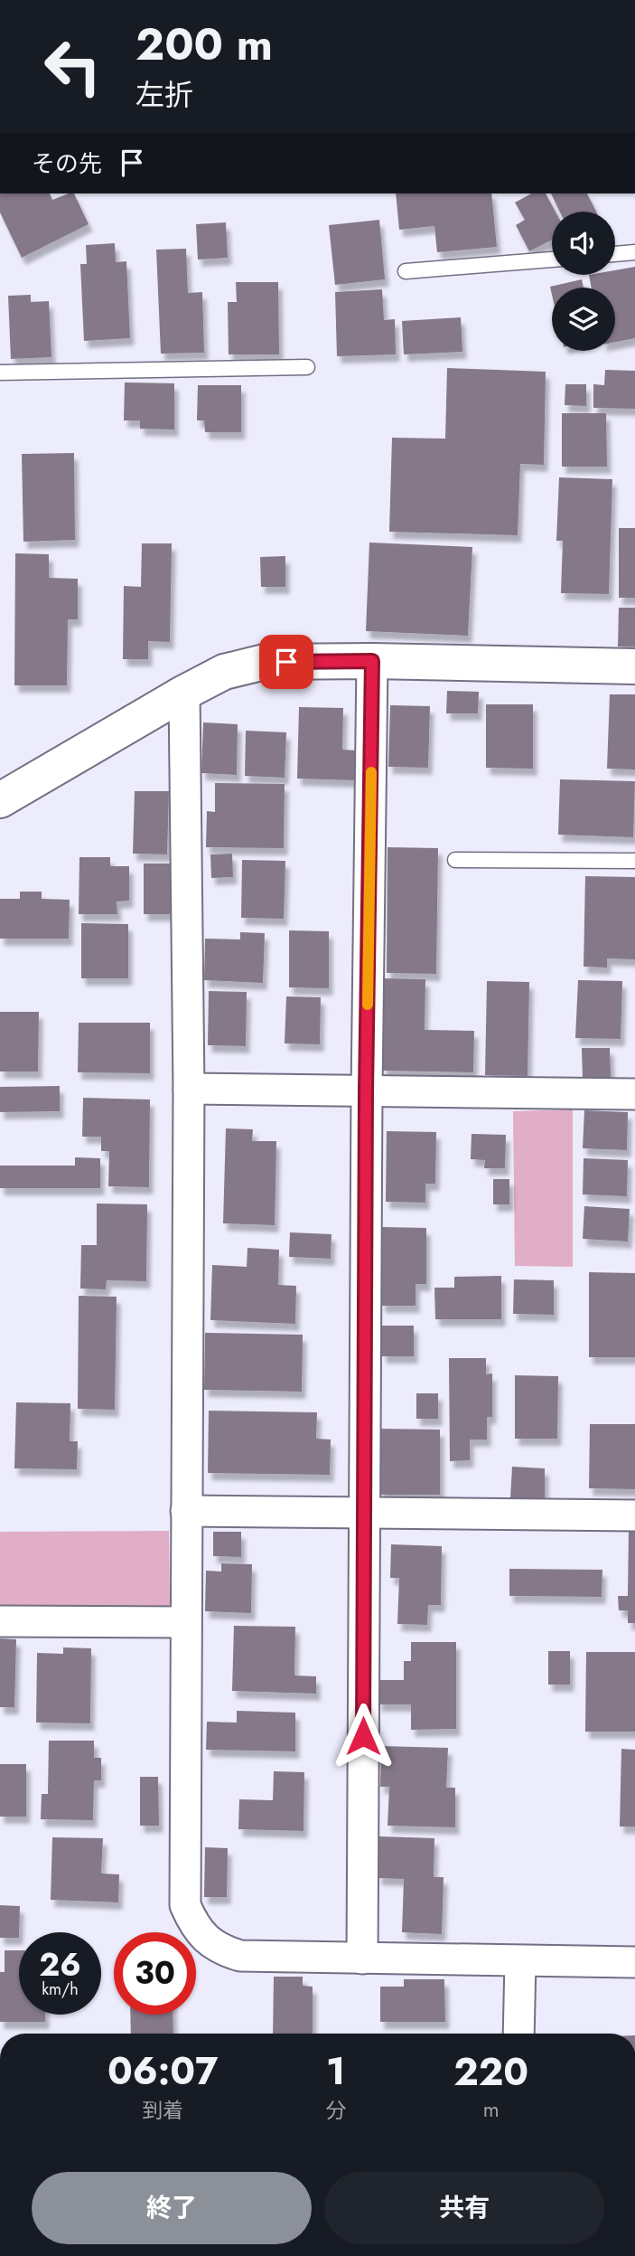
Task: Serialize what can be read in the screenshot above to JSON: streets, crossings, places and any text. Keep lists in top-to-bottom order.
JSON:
{
  "page": {
    "turn": ["200 m", "左折"],
    "then": "その先",
    "speed": "26 km/h",
    "limit": "30",
    "eta": [
      "06:07",
      "到着",
      "1",
      "分",
      "220",
      "m"
    ],
    "buttons": ["終了", "共有"]
  }
}
